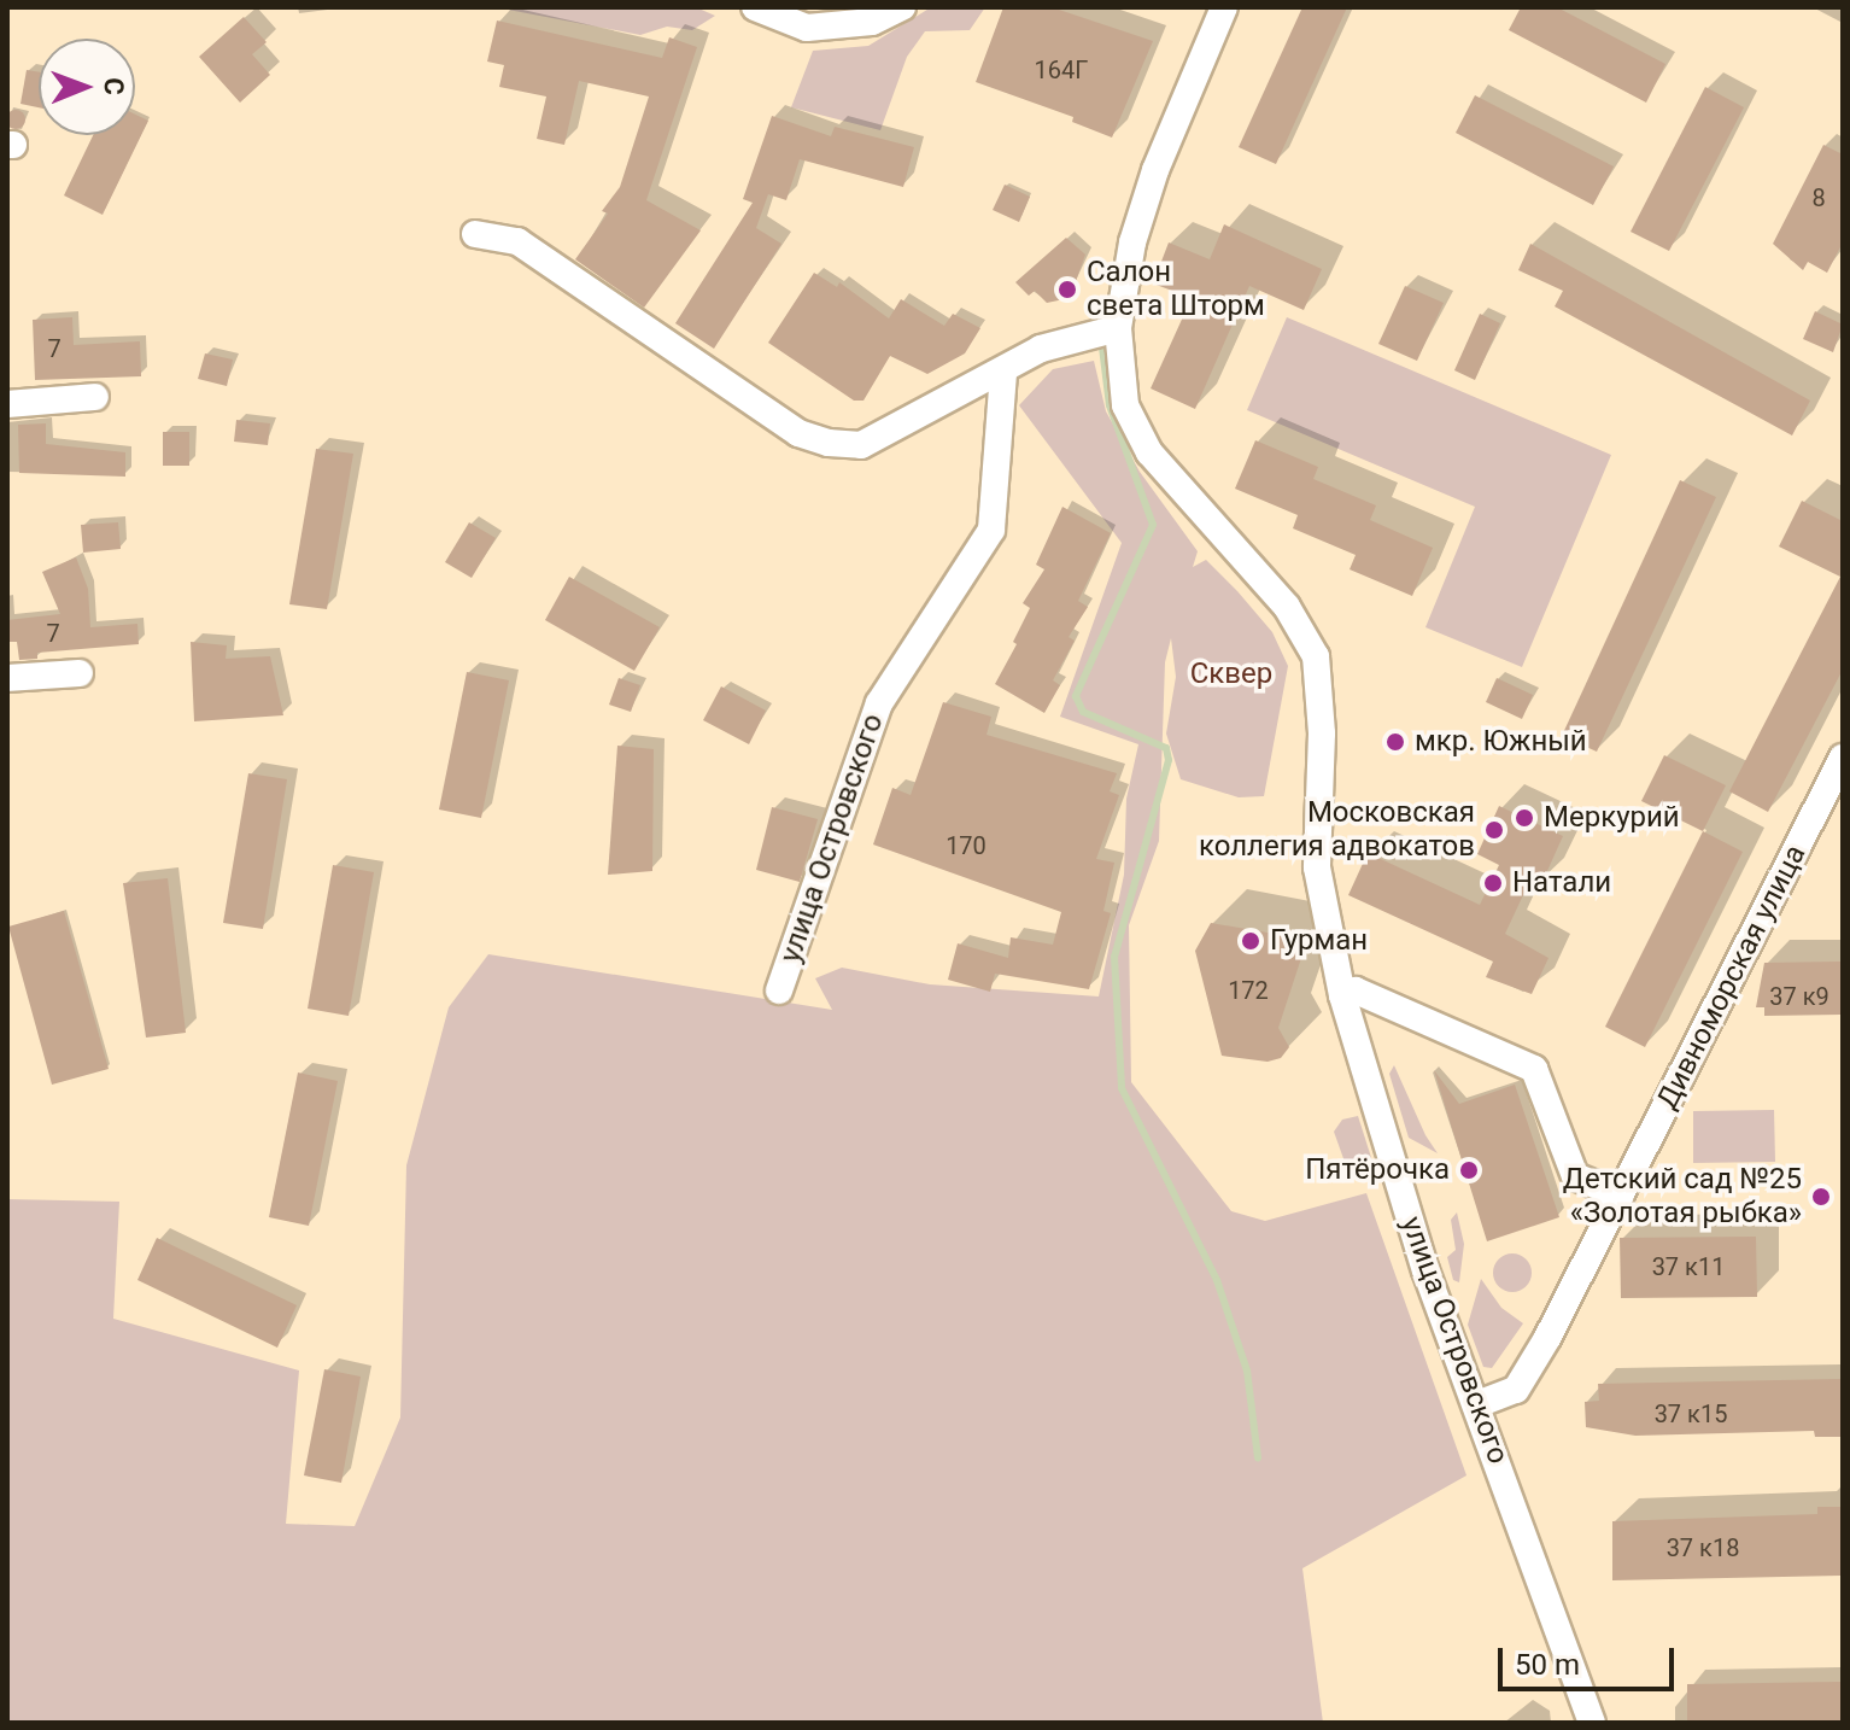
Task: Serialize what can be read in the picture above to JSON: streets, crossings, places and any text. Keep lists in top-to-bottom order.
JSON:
{
  "streets": {
    "street": ["улица Островского", "Дивноморская улица"]
  },
  "crossings": [
    ["улица Островского", "Дивноморская улица"]
  ],
  "parks": ["Сквер"],
  "places": [
    "Салон света Шторм",
    "мкр. Южный",
    "Меркурий",
    "Московская коллегия адвокатов",
    "Натали",
    "Гурман",
    "Пятёрочка",
    "Детский сад №25 «Золотая рыбка»"
  ],
  "house_numbers": [
    "164Г",
    "8",
    "7",
    "7",
    "170",
    "172",
    "37 к9",
    "37 к11",
    "37 к15",
    "37 к18"
  ],
  "scale_bar": "50 m",
  "north": "right"
}
